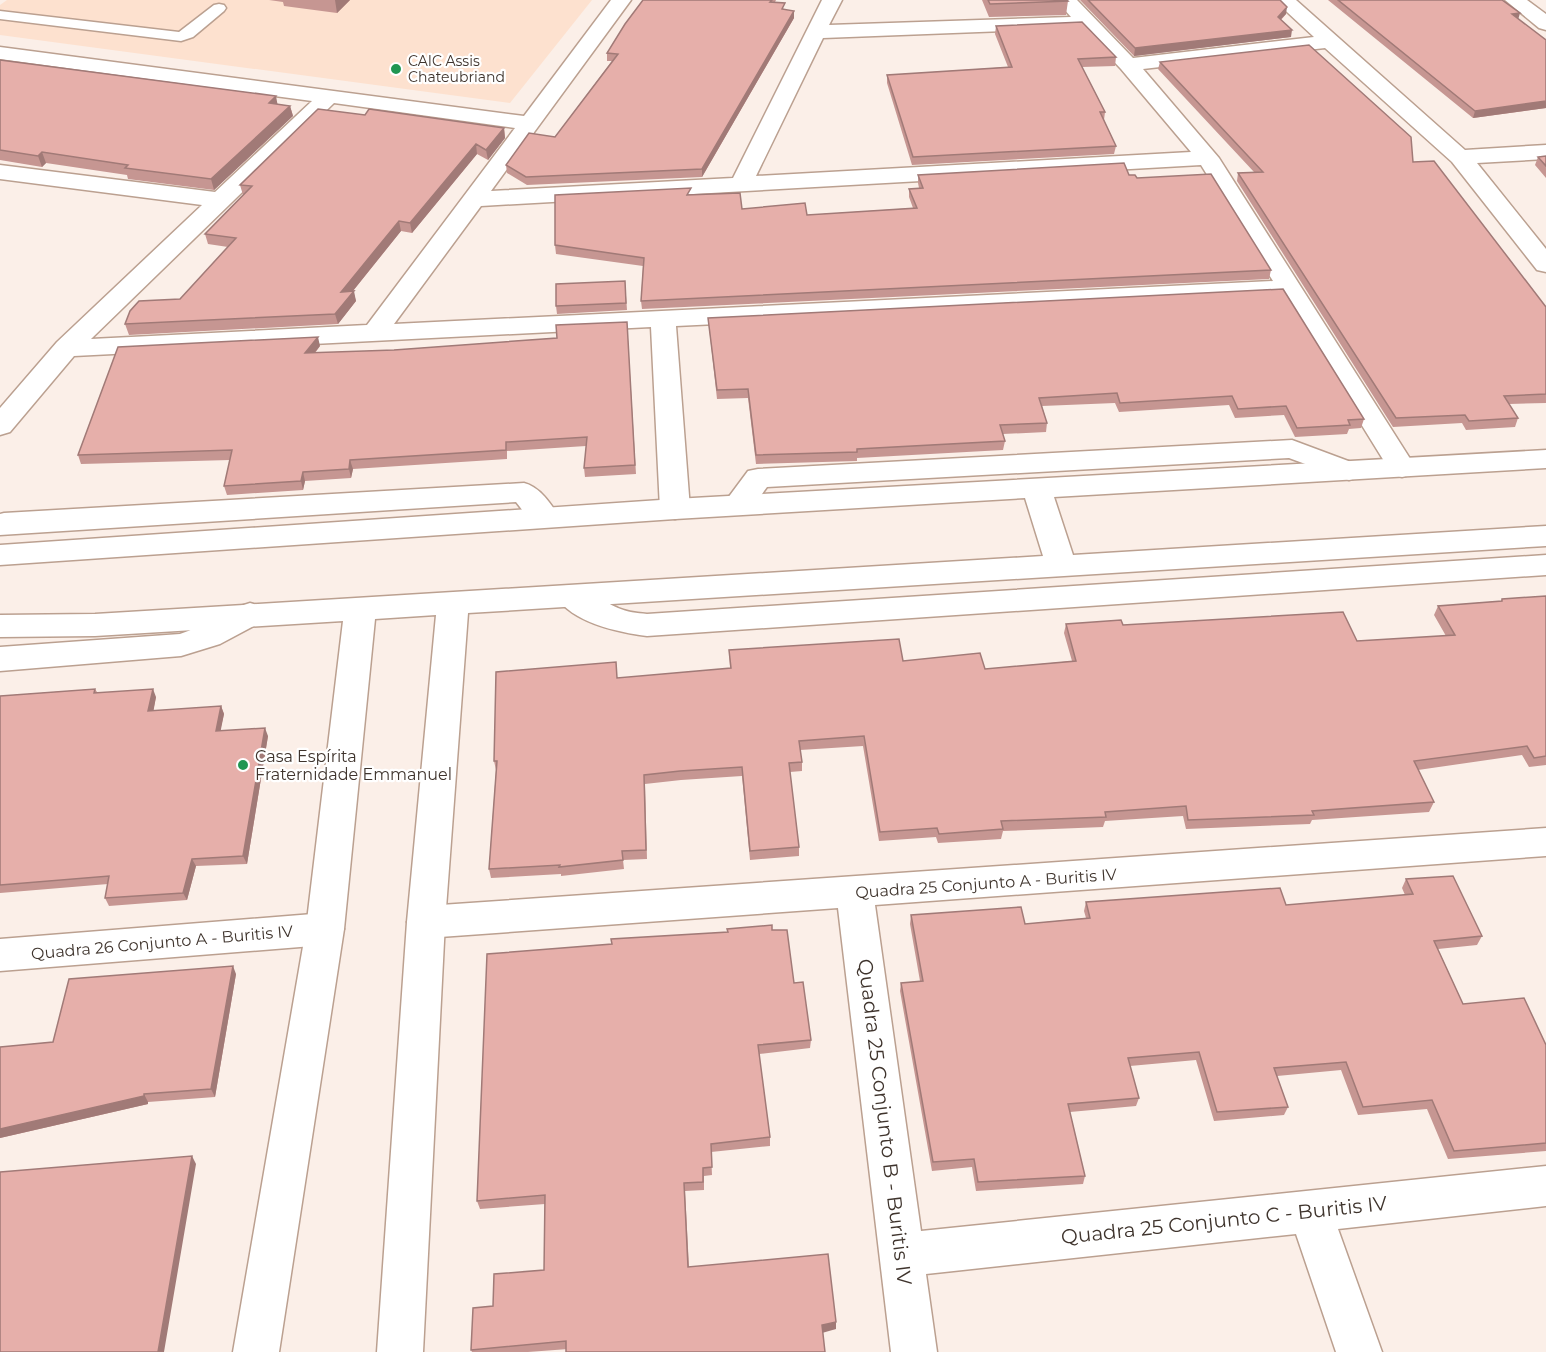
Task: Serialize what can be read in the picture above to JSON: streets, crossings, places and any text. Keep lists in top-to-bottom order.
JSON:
{
  "streets": {
    "street": [
      "Quadra 25 Conjunto A - Buritis IV",
      "Quadra 26 Conjunto A - Buritis IV",
      "Quadra 25 Conjunto B - Buritis IV",
      "Quadra 25 Conjunto C - Buritis IV"
    ]
  },
  "crossings": [
    ["Quadra 25 Conjunto A - Buritis IV", "Quadra 25 Conjunto B - Buritis IV"],
    ["Quadra 25 Conjunto B - Buritis IV", "Quadra 25 Conjunto C - Buritis IV"]
  ],
  "places": ["CAIC Assis Chateubriand", "Casa Espírita Fraternidade Emmanuel"]
}
